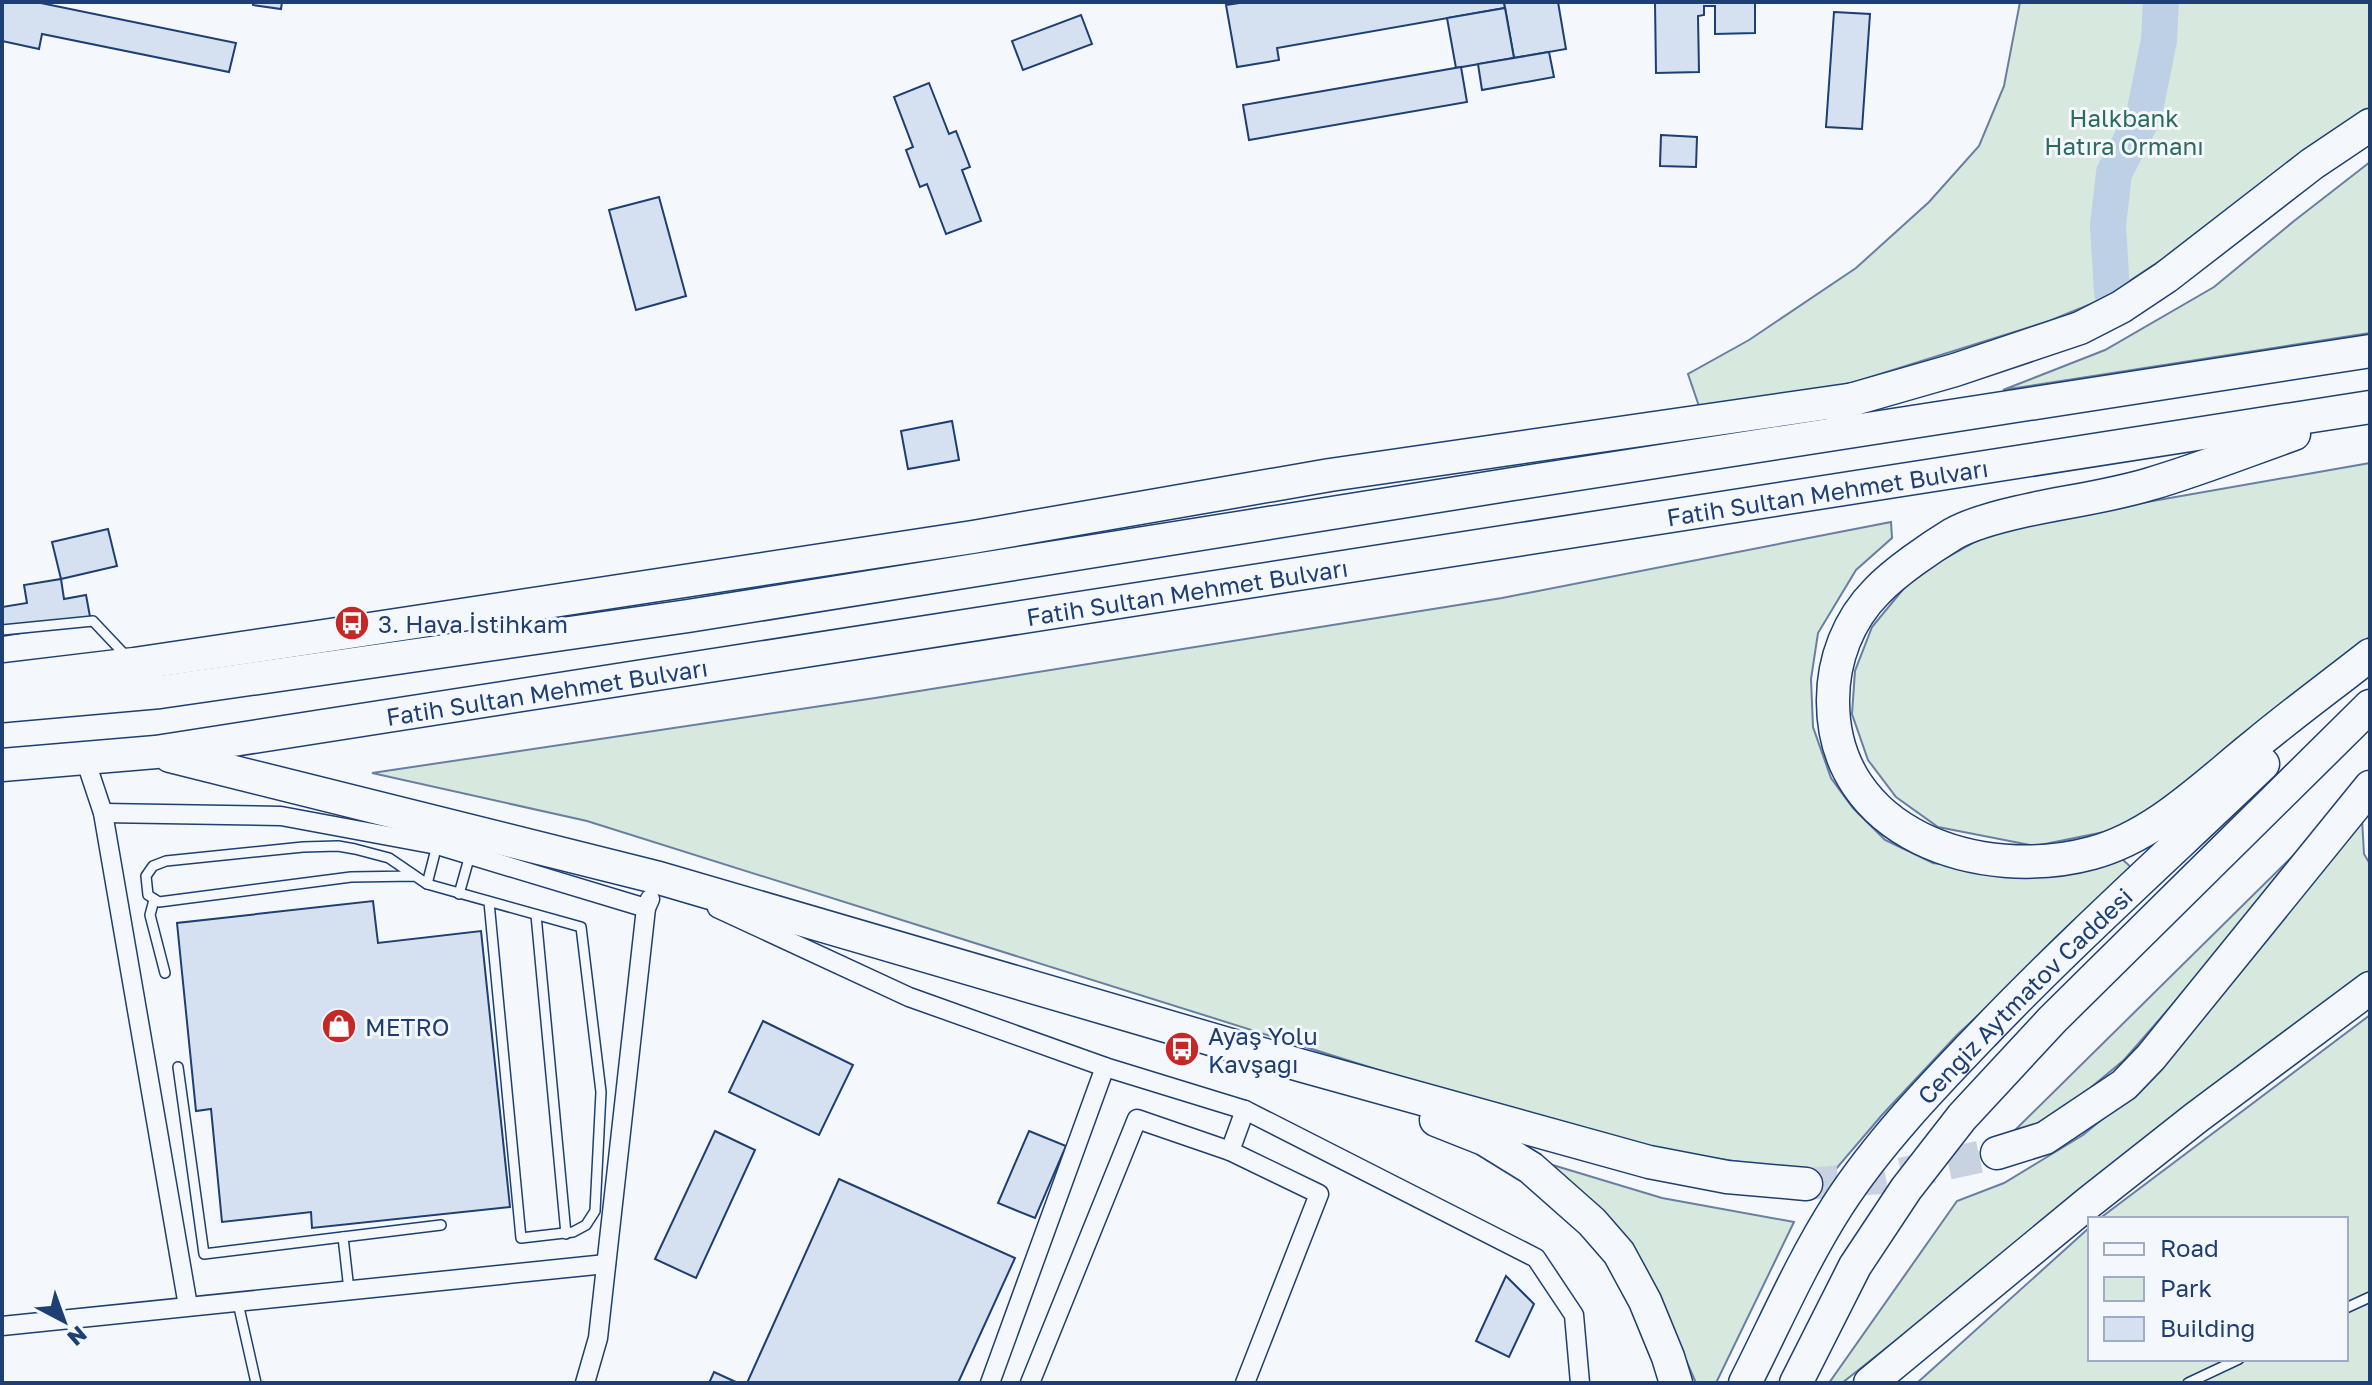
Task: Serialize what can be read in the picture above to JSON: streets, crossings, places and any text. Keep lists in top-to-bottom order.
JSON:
{
  "streets": {
    "highway": ["Fatih Sultan Mehmet Bulvarı", "Cengiz Aytmatov Caddesi"]
  },
  "parks": ["Halkbank Hatıra Ormanı"],
  "places": {
    "bus stop": ["3. Hava İstihkam", "Ayaş Yolu Kavşağı"],
    "shop": ["METRO"]
  },
  "legend": ["Road", "Park", "Building"],
  "north": "bottom right"
}
